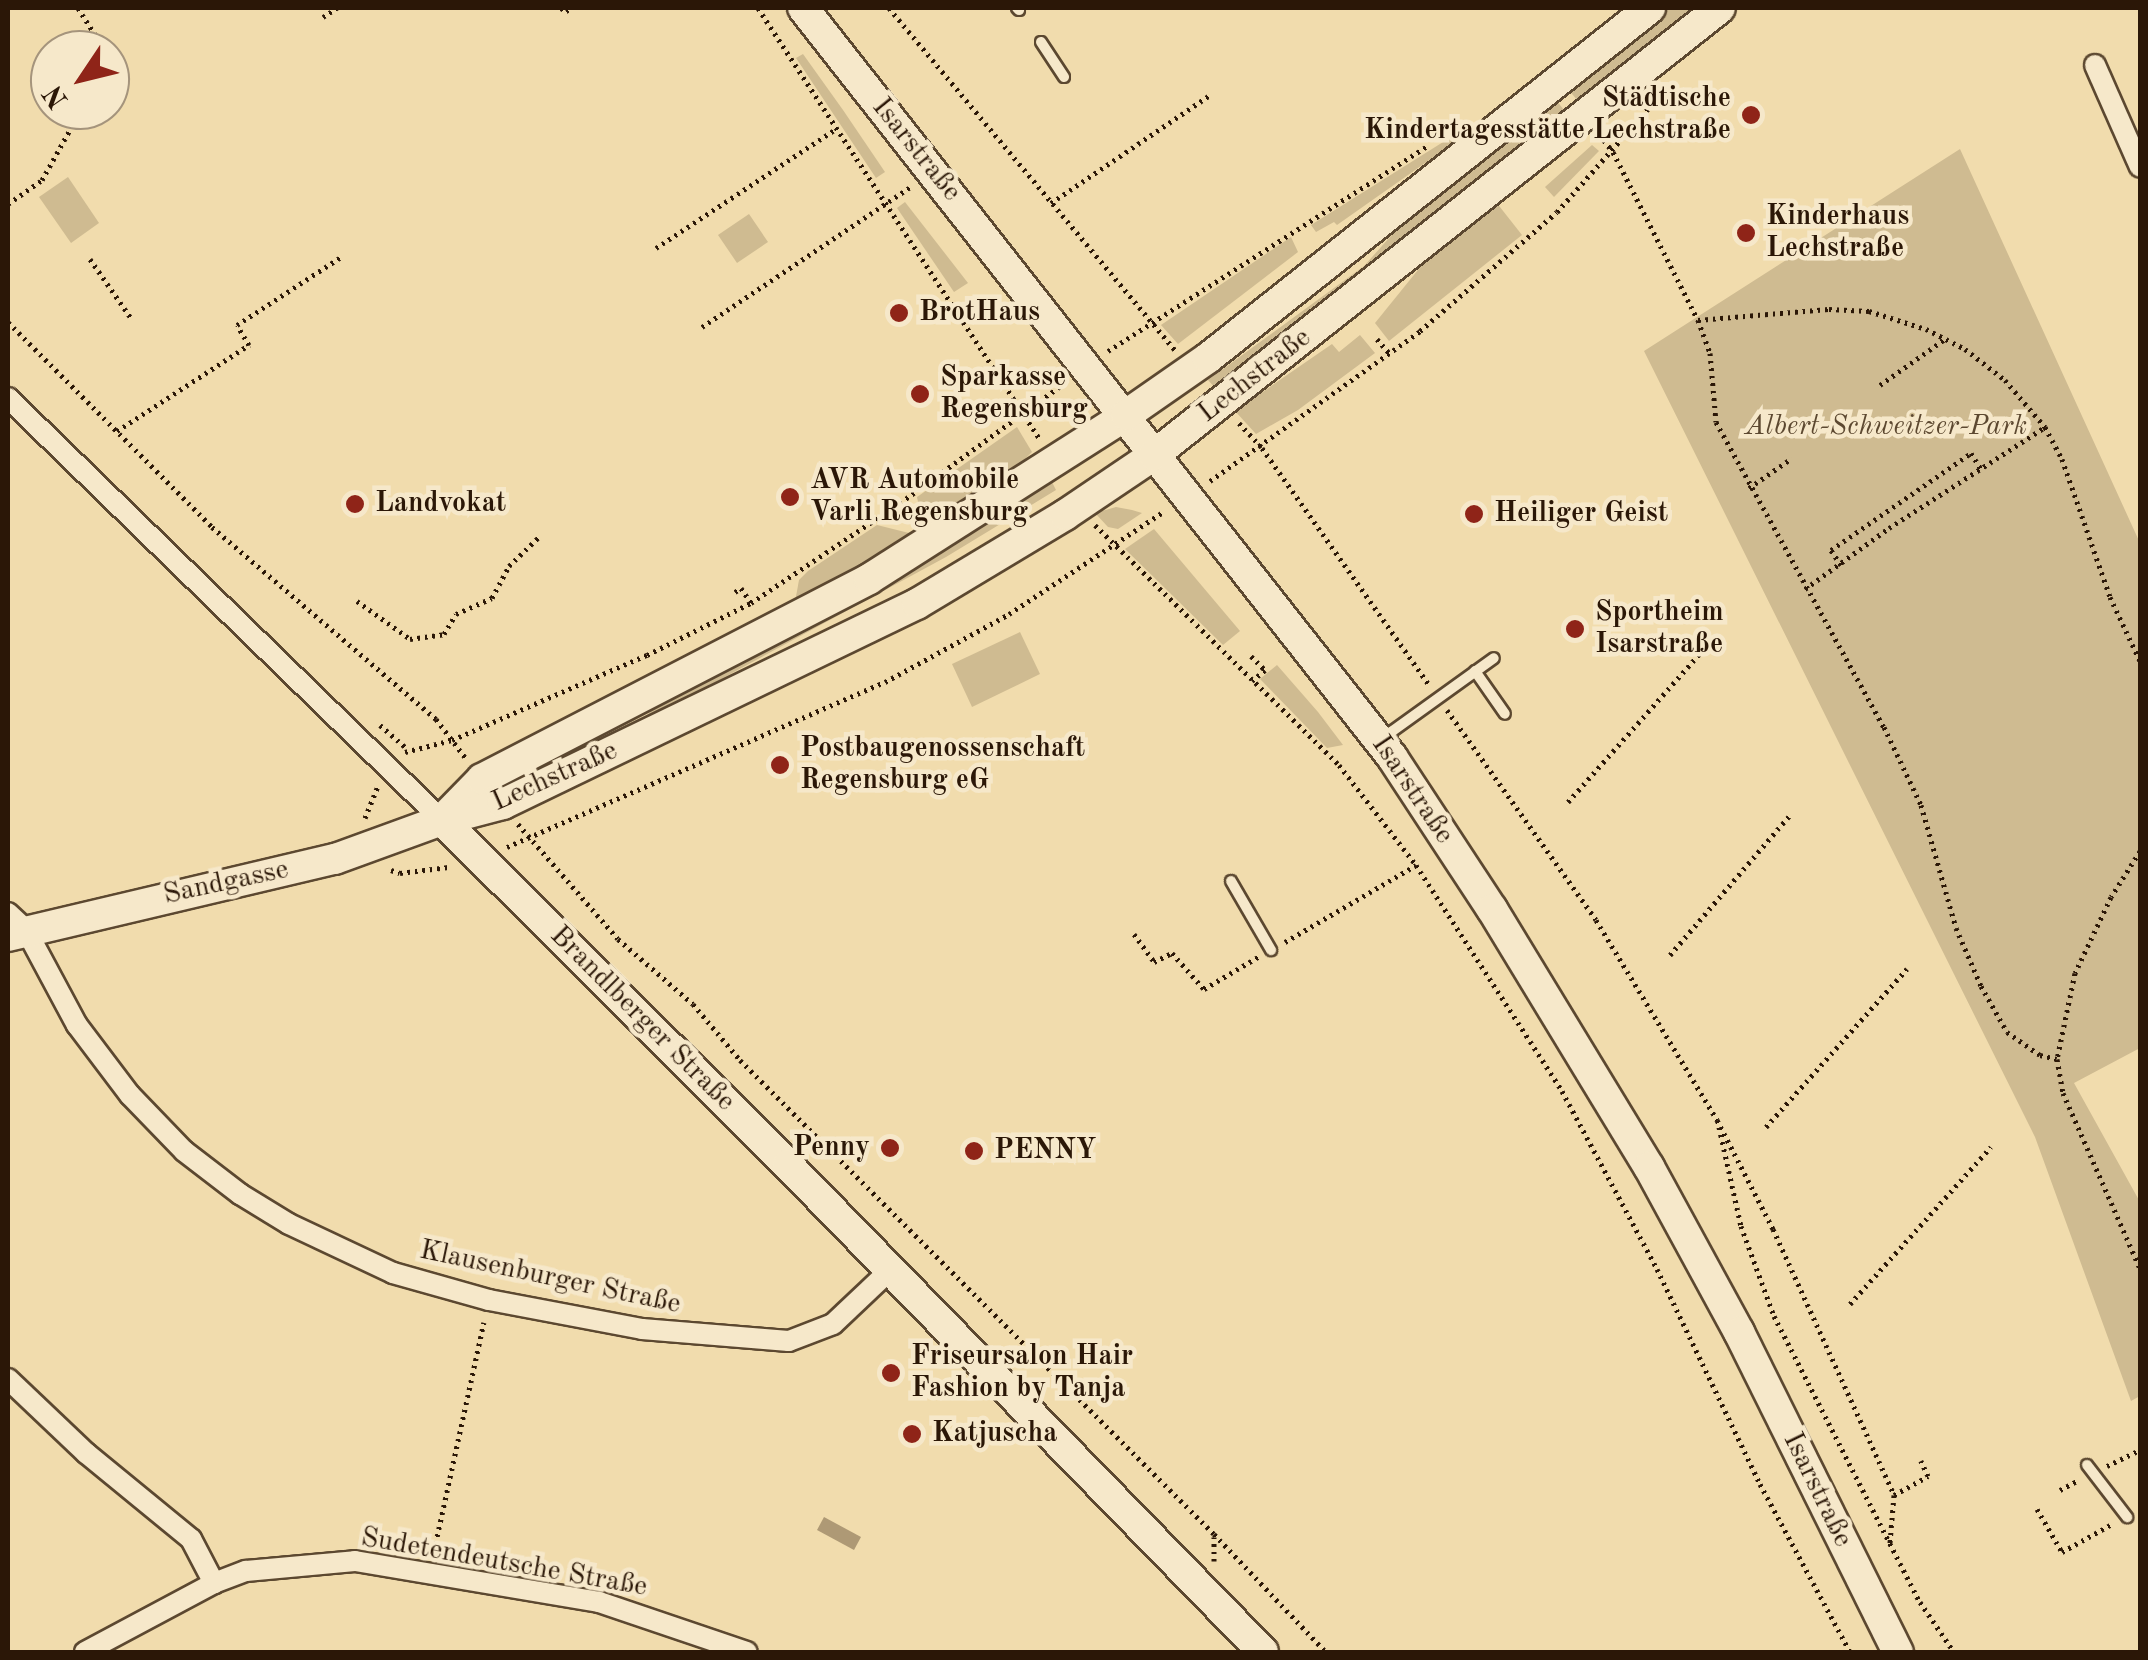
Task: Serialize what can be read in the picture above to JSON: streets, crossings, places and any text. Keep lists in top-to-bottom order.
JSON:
{
  "streets": {
    "street": [
      "Isarstraße",
      "Lechstraße",
      "Sandgasse",
      "Brandlberger Straße",
      "Klausenburger Straße",
      "Sudetendeutsche Straße"
    ]
  },
  "crossings": [
    ["Isarstraße", "Lechstraße"],
    ["Lechstraße", "Sandgasse"],
    ["Lechstraße", "Brandlberger Straße"],
    ["Sandgasse", "Brandlberger Straße"],
    ["Sandgasse", "Klausenburger Straße"],
    ["Brandlberger Straße", "Klausenburger Straße"]
  ],
  "parks": ["Albert-Schweitzer-Park"],
  "places": [
    "Städtische Kindertagesstätte Lechstraße",
    "Kinderhaus Lechstraße",
    "BrotHaus",
    "Sparkasse Regensburg",
    "AVR Automobile Varli Regensburg",
    "Landvokat",
    "Heiliger Geist",
    "Sportheim Isarstraße",
    "Postbaugenossenschaft Regensburg eG",
    "Penny",
    "PENNY",
    "Friseursalon Hair Fashion by Tanja",
    "Katjuscha"
  ],
  "north": "bottom left"
}
